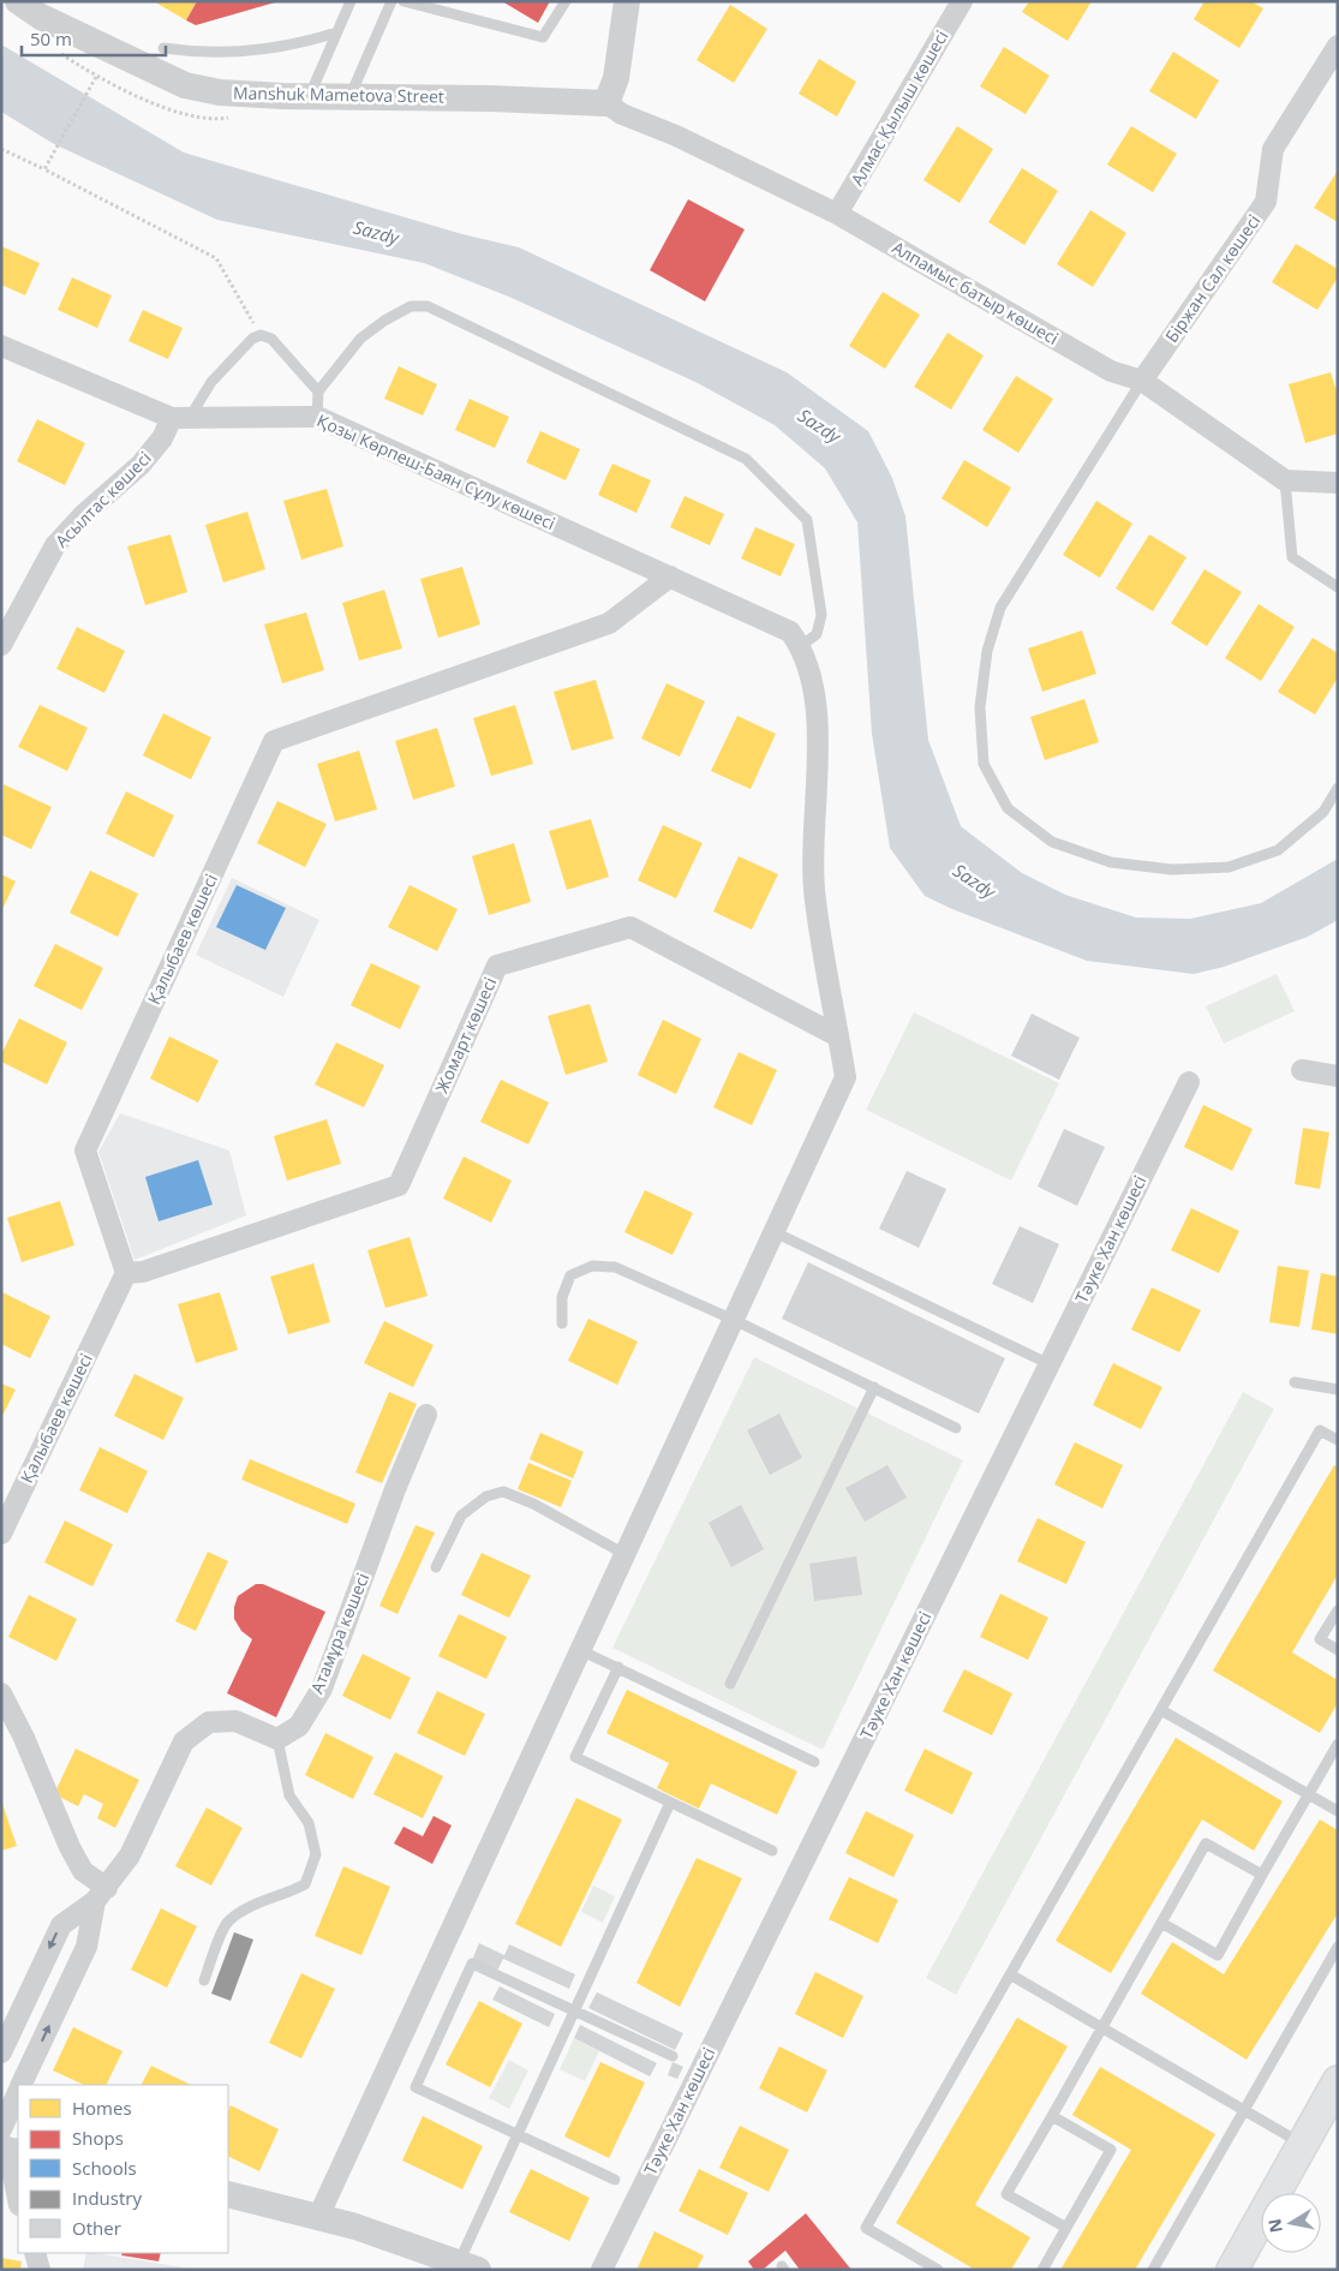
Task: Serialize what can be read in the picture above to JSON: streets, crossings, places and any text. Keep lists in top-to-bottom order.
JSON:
{
  "streets": {
    "street": [
      "Manshuk Mametova Street",
      "Алмас Қылыш көшесі",
      "Біржан Сал көшесі",
      "Алпамыс батыр көшесі",
      "Қозы Көрпеш-Баян Сұлу көшесі",
      "Асылтас көшесі",
      "Қалыбаев көшесі",
      "Жомарт көшесі",
      "Тәуке Хан көшесі",
      "Атамұра көшесі"
    ]
  },
  "crossings": [
    ["Manshuk Mametova Street", "Алпамыс батыр көшесі"],
    ["Алмас Қылыш көшесі", "Алпамыс батыр көшесі"],
    ["Біржан Сал көшесі", "Алпамыс батыр көшесі"],
    ["Қозы Көрпеш-Баян Сұлу көшесі", "Асылтас көшесі"],
    ["Қозы Көрпеш-Баян Сұлу көшесі", "Қалыбаев көшесі"],
    ["Қалыбаев көшесі", "Жомарт көшесі"]
  ],
  "water": ["Sazdy"],
  "legend": [
    "Homes",
    "Shops",
    "Schools",
    "Industry",
    "Other"
  ],
  "scale_bar": "50 m",
  "north": "left"
}
